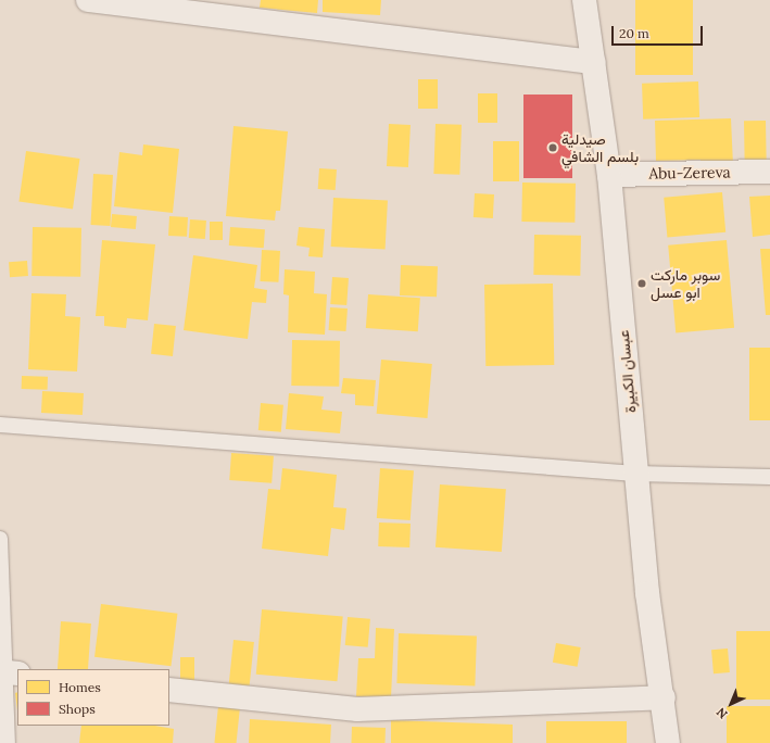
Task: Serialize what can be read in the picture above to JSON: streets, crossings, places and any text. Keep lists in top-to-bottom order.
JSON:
{
  "streets": {
    "street": ["Abu-Zereva", "عبسان الكبيرة"]
  },
  "crossings": [
    ["Abu-Zereva", "عبسان الكبيرة"]
  ],
  "places": ["صيدلية بلسم الشافي", "سوبر ماركت ابو عسل"],
  "legend": ["Homes", "Shops"],
  "scale_bar": "20 m",
  "north": "bottom left"
}
